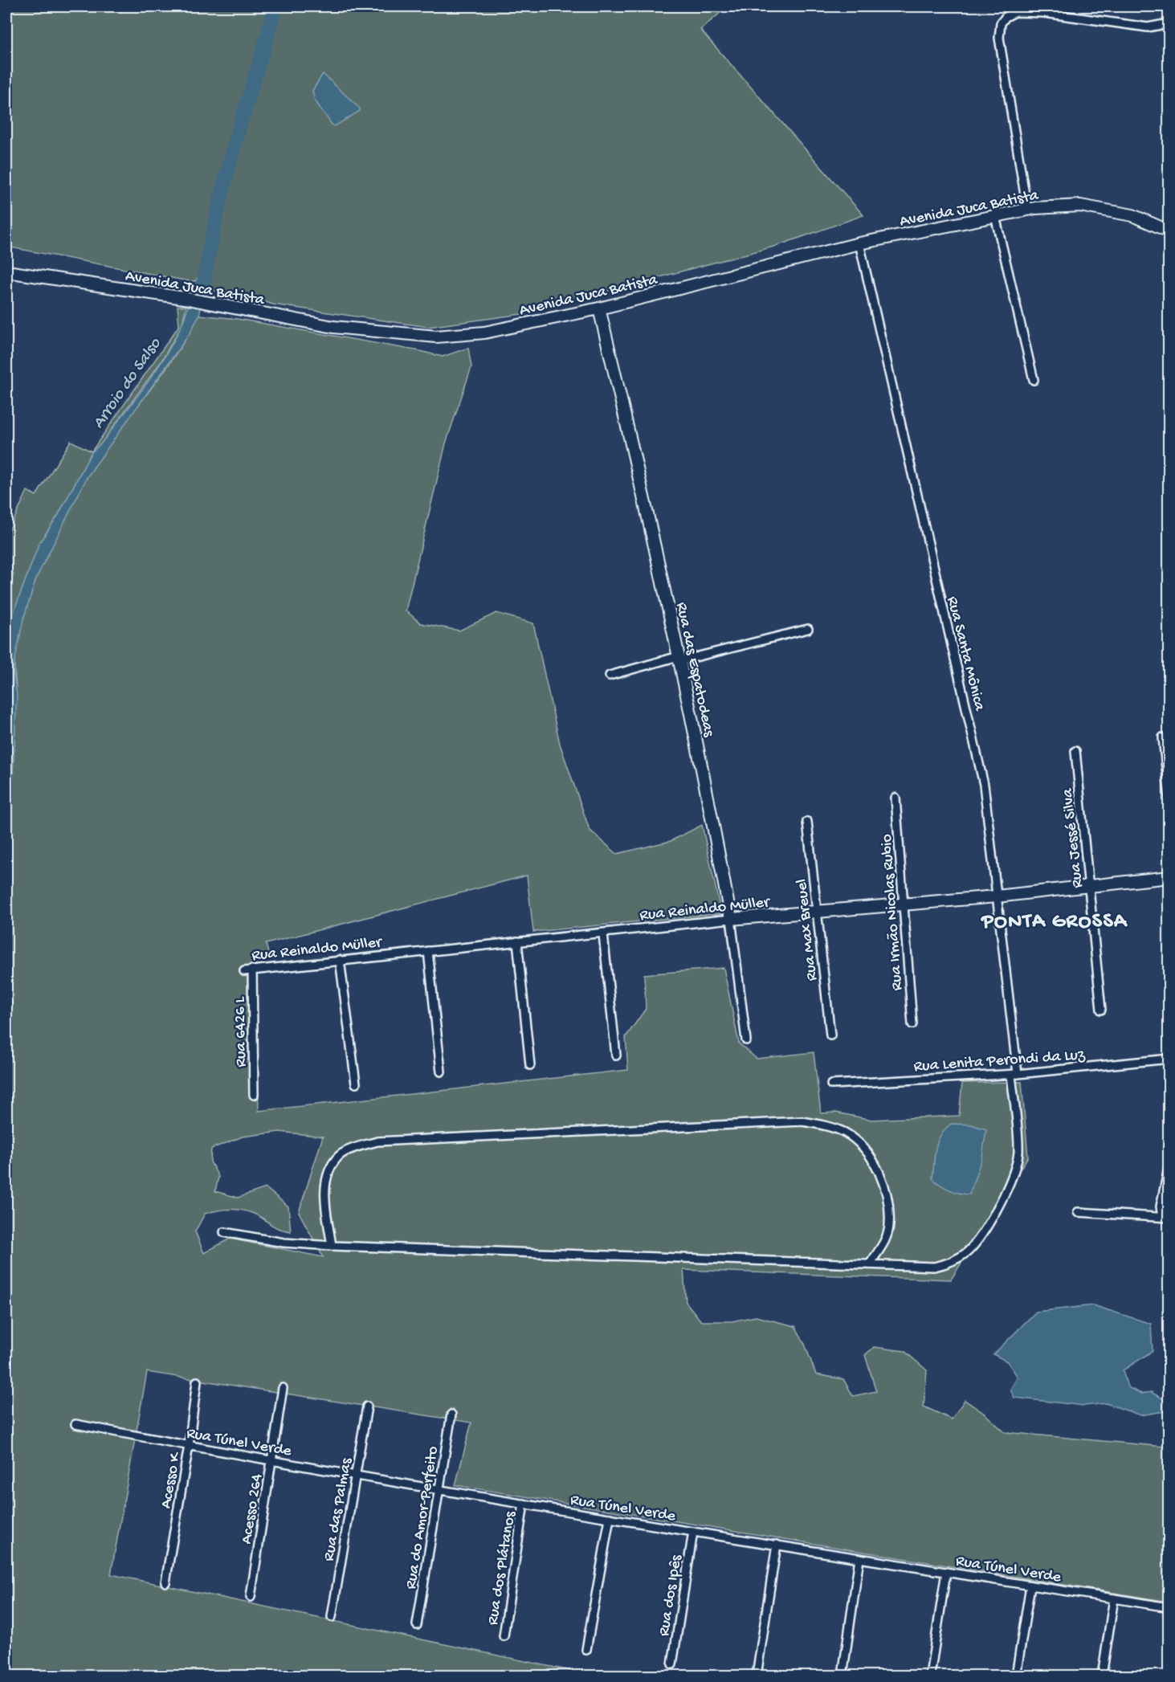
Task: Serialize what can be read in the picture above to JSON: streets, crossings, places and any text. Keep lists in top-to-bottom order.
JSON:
{
  "streets": {
    "main road": ["Avenida Juca Batista", "Rua das Espatodeas", "Rua Reinaldo Müller"],
    "street": [
      "Rua Santa Mônica",
      "Rua Jessé Silva",
      "Rua Irmão Nicolas Rubio",
      "Rua Max Breuel",
      "Rua 6426 L",
      "Rua Lenita Perondi da Luz",
      "Rua Túnel Verde",
      "Acesso K",
      "Acesso 264",
      "Rua das Palmas",
      "Rua do Amor-Perfeito",
      "Rua dos Plátanos",
      "Rua dos Ipês"
    ]
  },
  "crossings": [
    ["Avenida Juca Batista", "Rua Santa Mônica"],
    ["Avenida Juca Batista", "Rua das Espatodeas"],
    ["Rua Santa Mônica", "Rua Reinaldo Müller"],
    ["Rua Santa Mônica", "Rua Lenita Perondi da Luz"],
    ["Rua das Espatodeas", "Rua Reinaldo Müller"],
    ["Rua Jessé Silva", "Rua Reinaldo Müller"],
    ["Rua Reinaldo Müller", "Rua Irmão Nicolas Rubio"],
    ["Rua Reinaldo Müller", "Rua Max Breuel"],
    ["Rua Reinaldo Müller", "Rua 6426 L"],
    ["Rua Túnel Verde", "Acesso K"],
    ["Rua Túnel Verde", "Acesso 264"],
    ["Rua Túnel Verde", "Rua das Palmas"],
    ["Rua Túnel Verde", "Rua do Amor-Perfeito"],
    ["Rua Túnel Verde", "Rua dos Plátanos"],
    ["Rua Túnel Verde", "Rua dos Ipês"]
  ],
  "districts": ["PONTA GROSSA"],
  "water": ["Arroio do Salso"]
}
